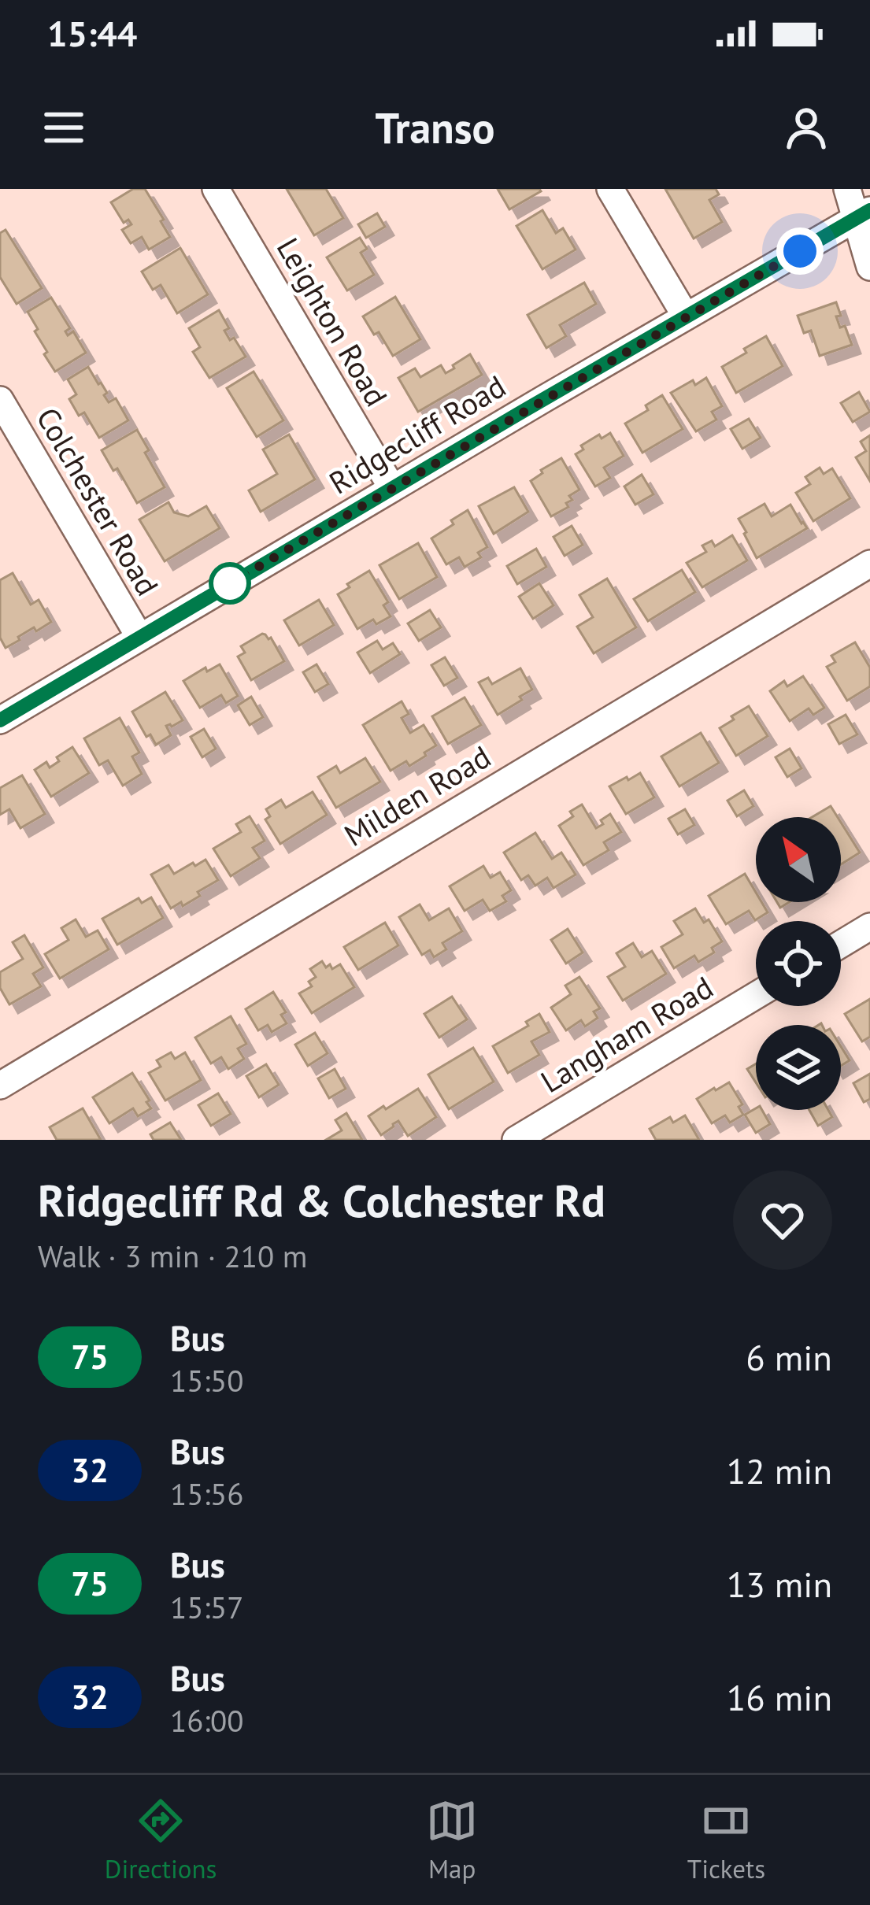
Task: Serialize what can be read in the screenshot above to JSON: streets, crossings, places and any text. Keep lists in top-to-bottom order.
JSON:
{
  "streets": {
    "street": [
      "Leighton Road",
      "Ridgecliff Road",
      "Colchester Road",
      "Milden Road",
      "Langham Road"
    ]
  },
  "crossings": [
    ["Leighton Road", "Ridgecliff Road"],
    ["Ridgecliff Road", "Colchester Road"]
  ],
  "lines": ["bus line 75"],
  "north": "top left",
  "page": {
    "status": "15:44",
    "header": "Transo",
    "heading": ["Ridgecliff Rd & Colchester Rd", "Walk · 3 min · 210 m"],
    "list": [
      {
        "mark": "75",
        "name": "Bus",
        "note": "15:50",
        "value": "6 min"
      },
      {
        "mark": "32",
        "name": "Bus",
        "note": "15:56",
        "value": "12 min"
      },
      {
        "mark": "75",
        "name": "Bus",
        "note": "15:57",
        "value": "13 min"
      },
      {
        "mark": "32",
        "name": "Bus",
        "note": "16:00",
        "value": "16 min"
      }
    ],
    "tabs": ["Directions", "Map", "Tickets"]
  }
}
